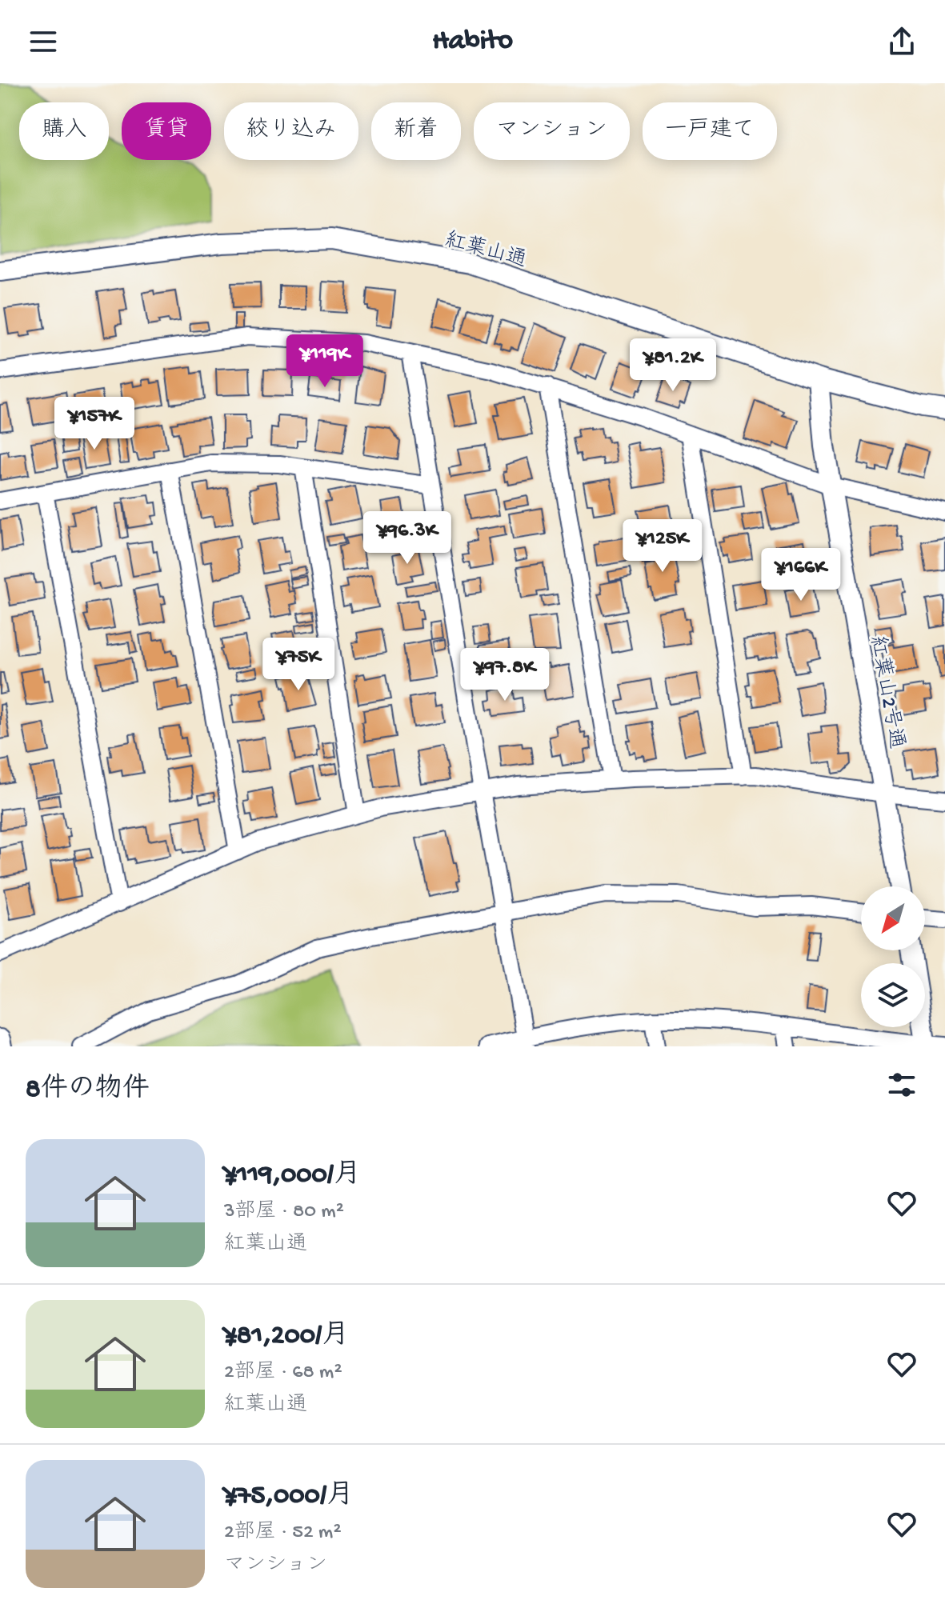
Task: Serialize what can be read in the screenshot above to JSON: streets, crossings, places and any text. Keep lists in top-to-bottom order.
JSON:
{
  "streets": {
    "street": ["紅葉山通", "紅葉山2号通"]
  },
  "crossings": [
    ["紅葉山通", "紅葉山2号通"]
  ],
  "north": "bottom left",
  "page": {
    "header": "Habito",
    "chip": [
      "購入",
      "賃貸",
      "絞り込み",
      "新着",
      "マンション",
      "一戸建て"
    ],
    "price": [
      "¥119K",
      "¥81.2K",
      "¥157K",
      "¥96.3K",
      "¥125K",
      "¥166K",
      "¥75K",
      "¥97.8K"
    ],
    "heading": "8件の物件",
    "list": [
      {
        "name": "¥119,000/月",
        "note": "3部屋 · 80 m² · 紅葉山通"
      },
      {
        "name": "¥81,200/月",
        "note": "2部屋 · 68 m² · 紅葉山通"
      },
      {
        "name": "¥75,000/月",
        "note": "2部屋 · 52 m² · マンション"
      }
    ]
  }
}
